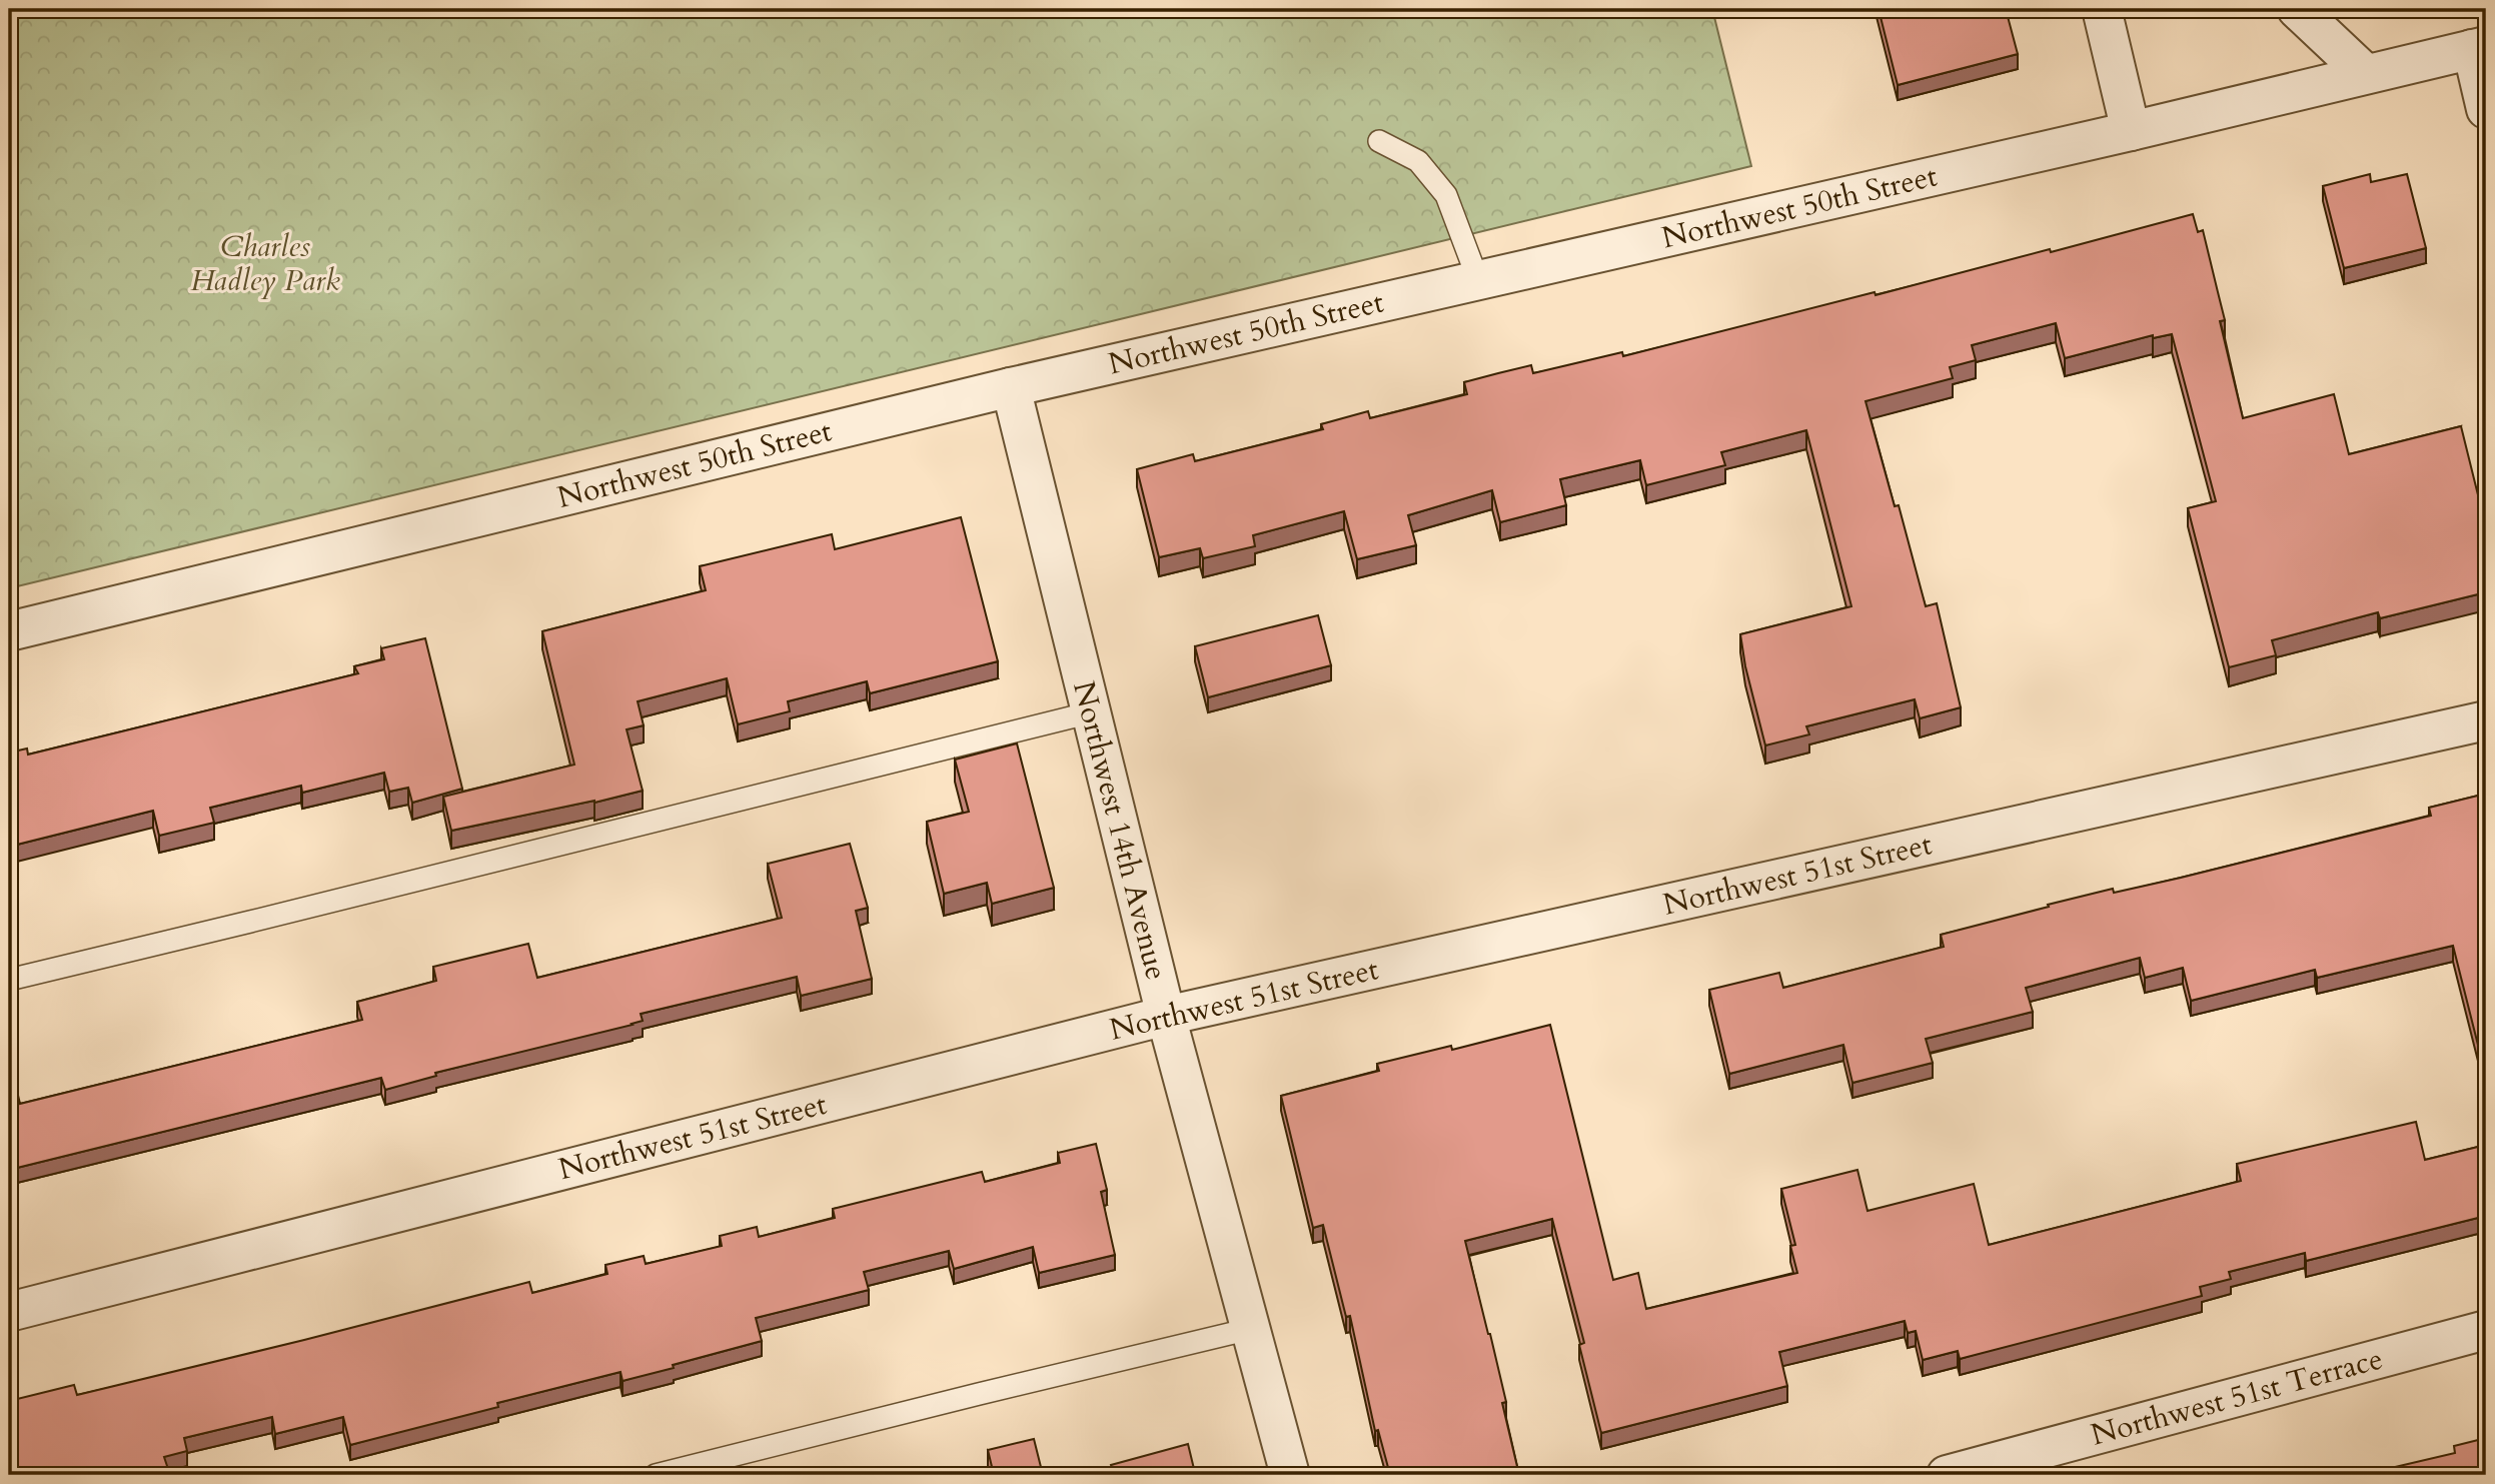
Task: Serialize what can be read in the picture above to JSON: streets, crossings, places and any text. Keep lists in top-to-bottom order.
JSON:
{
  "streets": {
    "street": [
      "Northwest 50th Street",
      "Northwest 14th Avenue",
      "Northwest 51st Street",
      "Northwest 51st Terrace"
    ]
  },
  "crossings": [
    ["Northwest 50th Street", "Northwest 14th Avenue"],
    ["Northwest 14th Avenue", "Northwest 51st Street"]
  ],
  "parks": ["Charles Hadley Park"]
}
